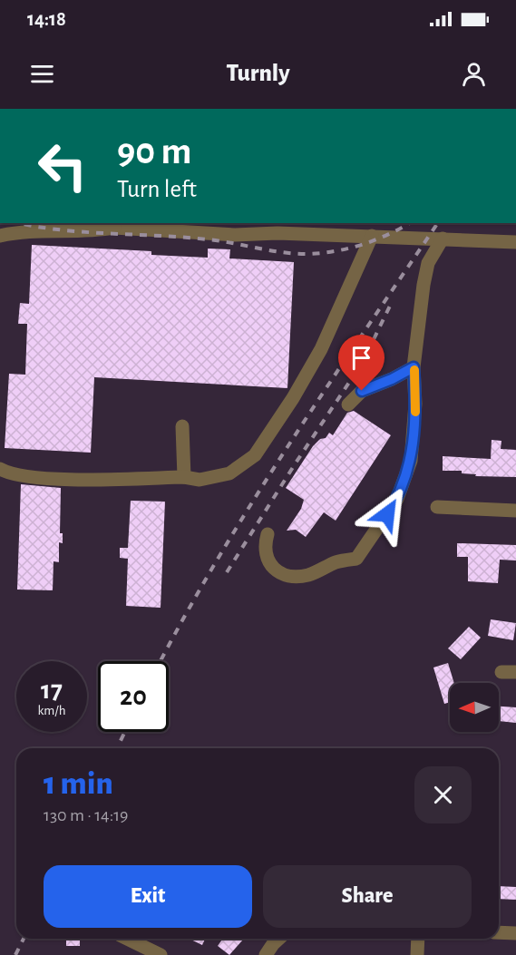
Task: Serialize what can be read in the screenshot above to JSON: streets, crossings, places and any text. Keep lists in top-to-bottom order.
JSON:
{
  "north": "left",
  "page": {
    "status": "14:18",
    "header": "Turnly",
    "turn": ["90 m", "Turn left"],
    "speed": "17 km/h",
    "limit": "20",
    "heading": ["1 min", "130 m · 14:19"],
    "buttons": ["Exit", "Share"]
  }
}
